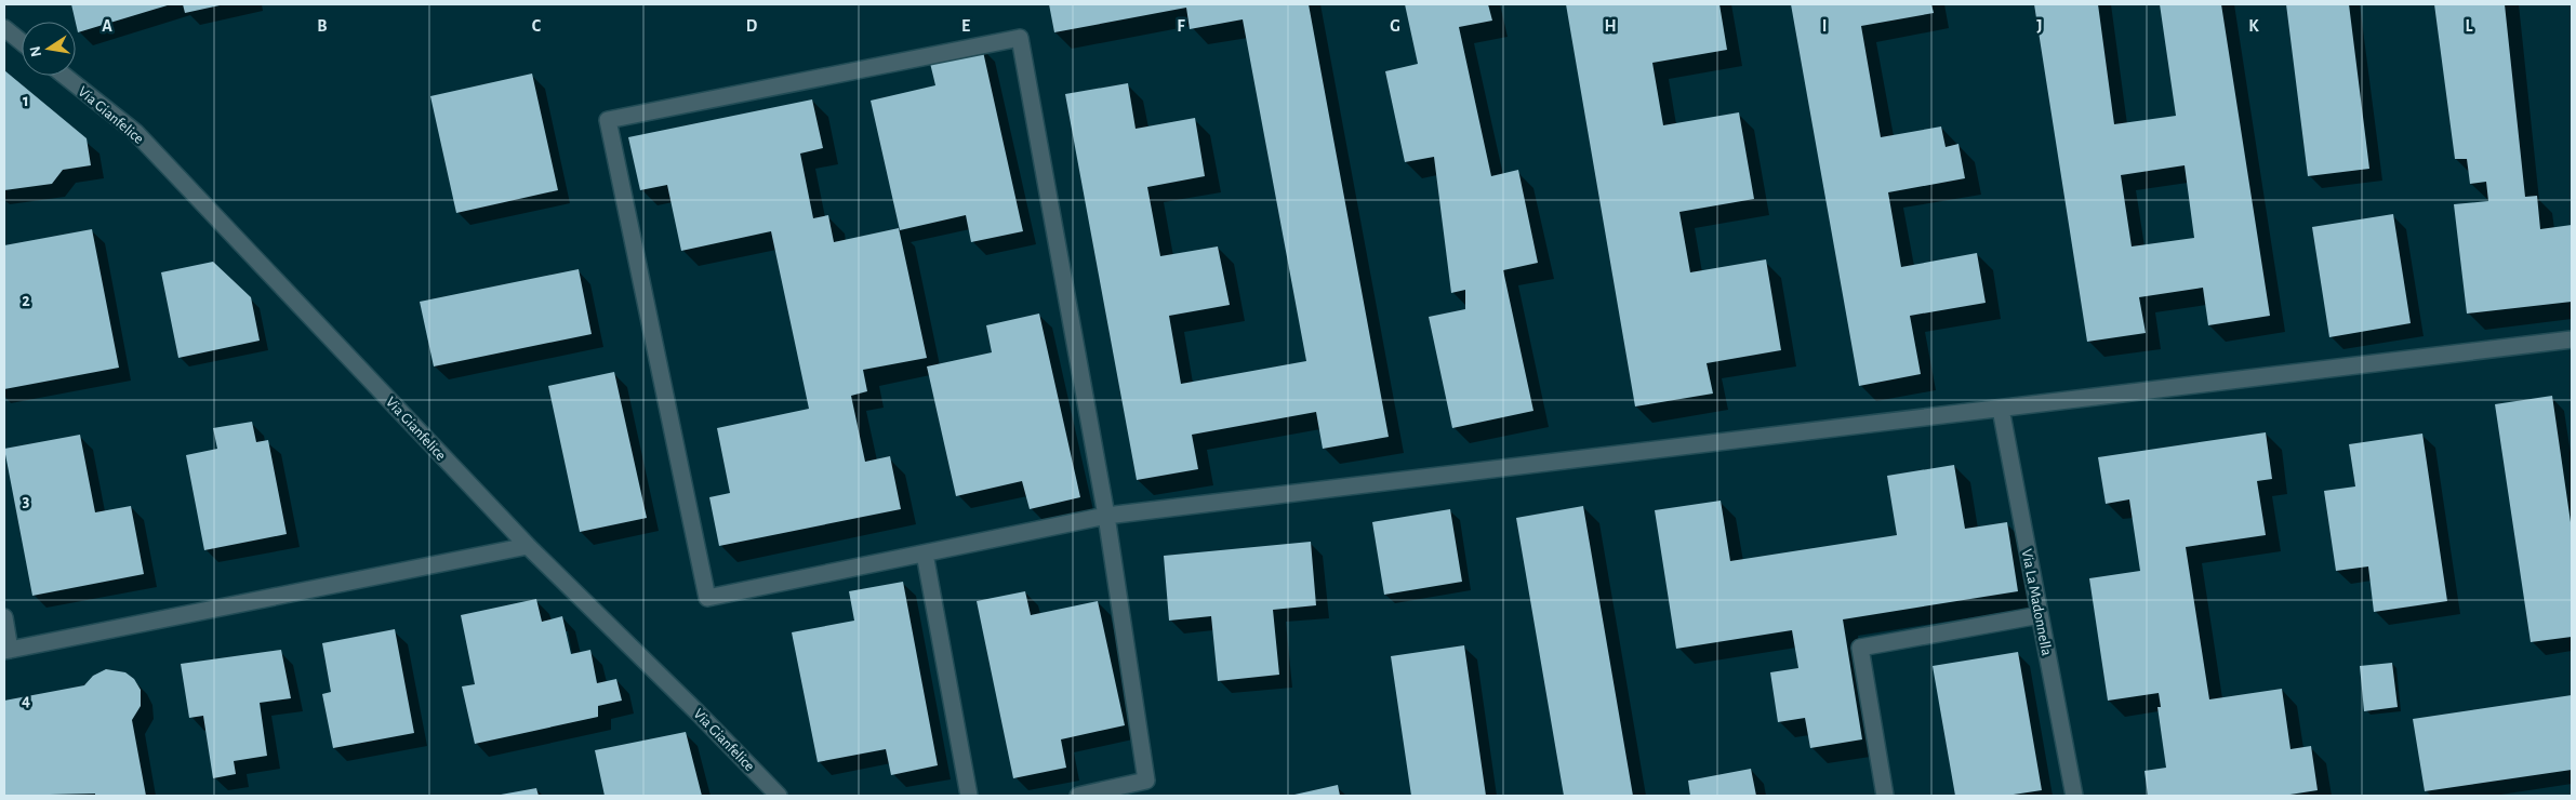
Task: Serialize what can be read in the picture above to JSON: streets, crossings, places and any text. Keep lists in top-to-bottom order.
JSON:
{
  "streets": {
    "street": ["Via Gianfelice", "Via La Madonnella"]
  },
  "north": "left",
  "grid": {
    "columns": [
      "A",
      "B",
      "C",
      "D",
      "E",
      "F",
      "G",
      "H",
      "I",
      "J",
      "K",
      "L"
    ],
    "rows": [
      "1",
      "2",
      "3",
      "4"
    ]
  }
}
